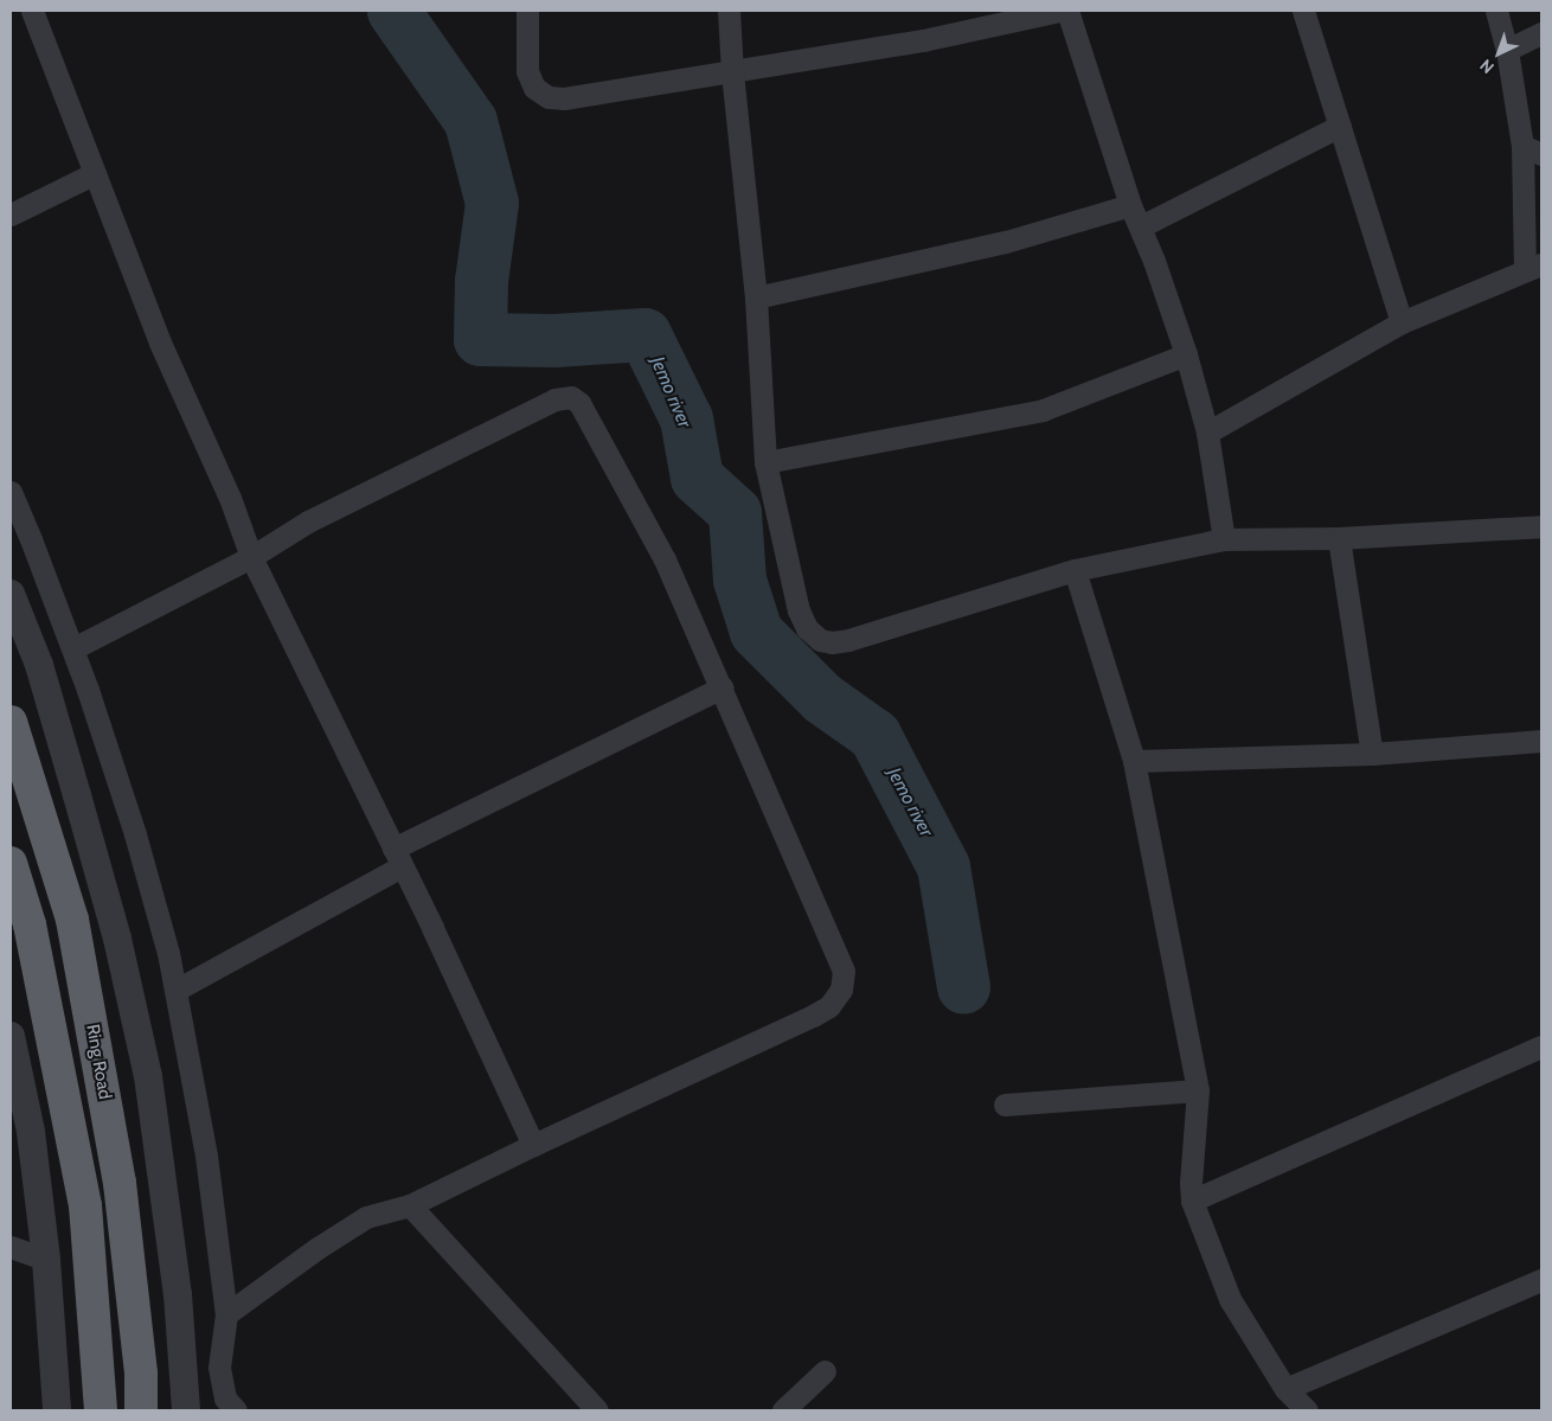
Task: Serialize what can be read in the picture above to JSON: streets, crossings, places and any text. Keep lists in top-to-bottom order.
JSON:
{
  "streets": {
    "highway": ["Ring Road"]
  },
  "water": ["Jemo river"],
  "north": "bottom left"
}
